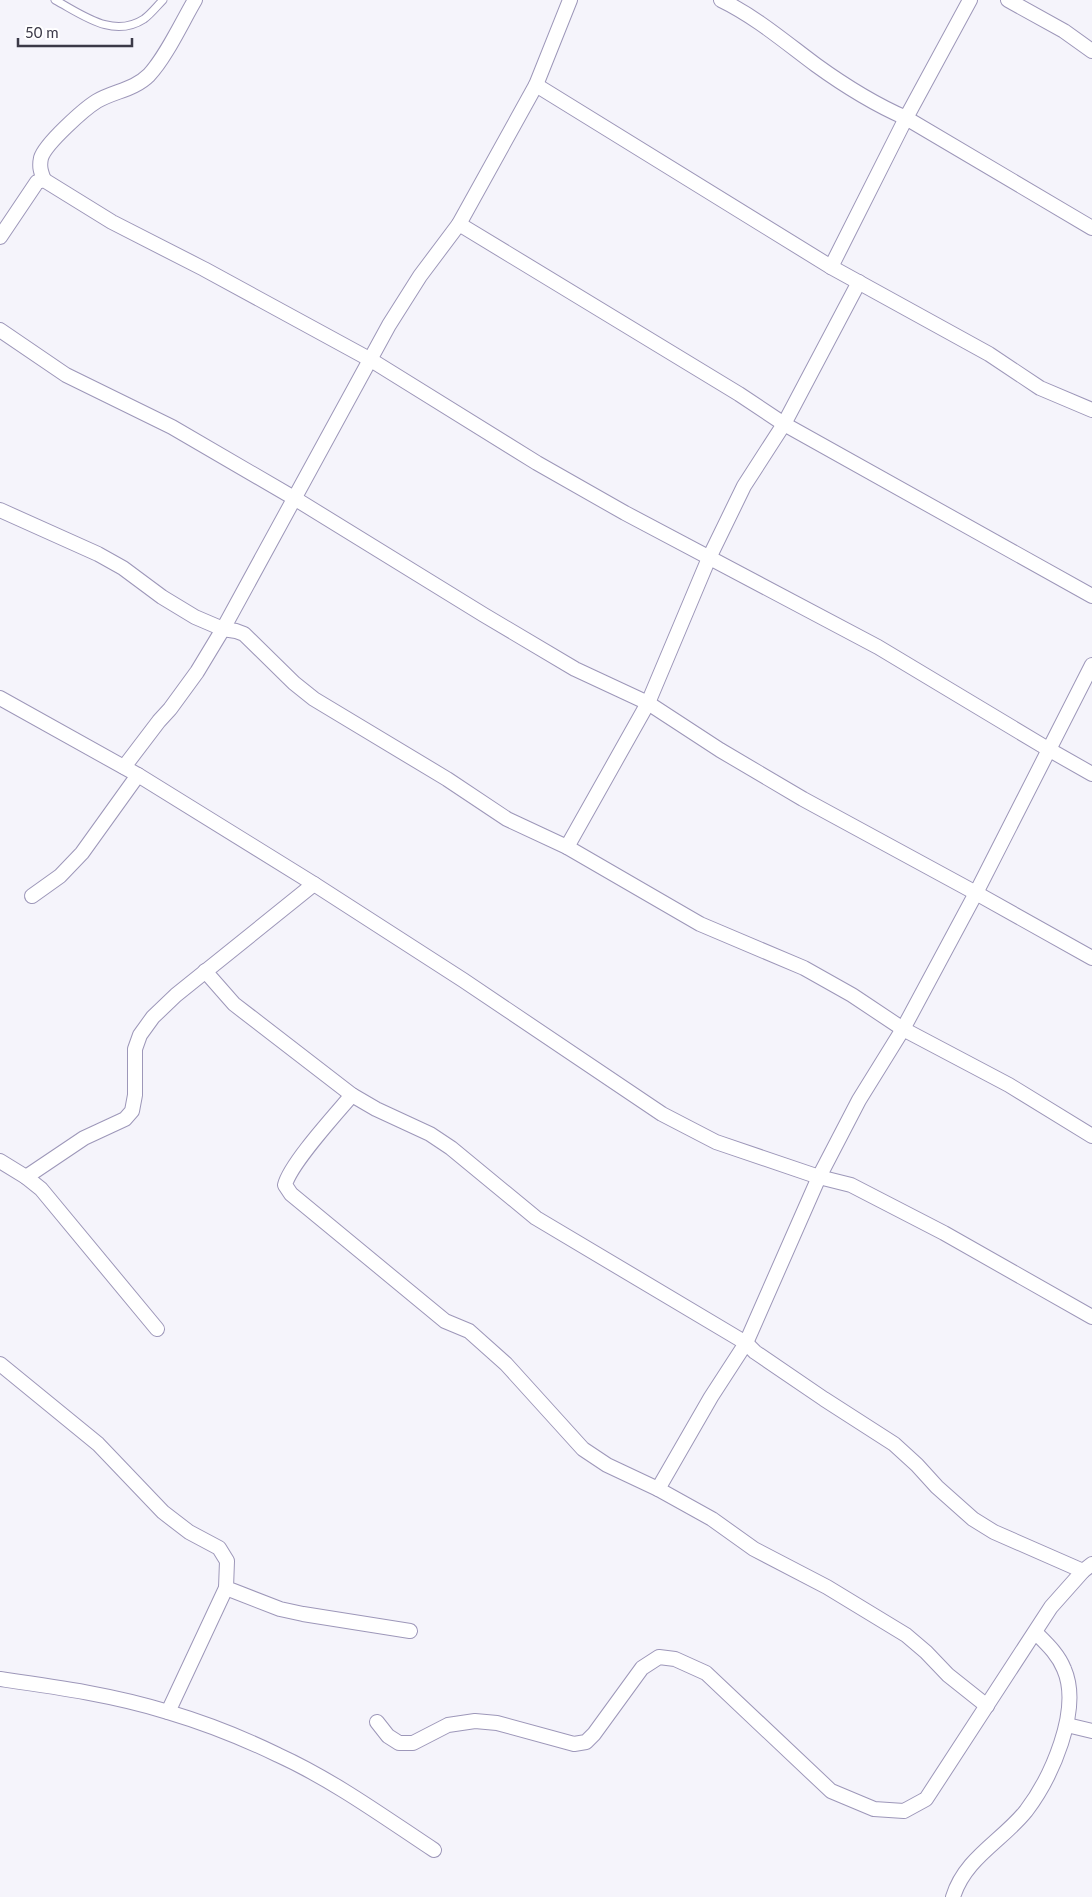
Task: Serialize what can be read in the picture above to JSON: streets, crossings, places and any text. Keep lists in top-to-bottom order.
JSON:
{
  "scale_bar": "50 m"
}
